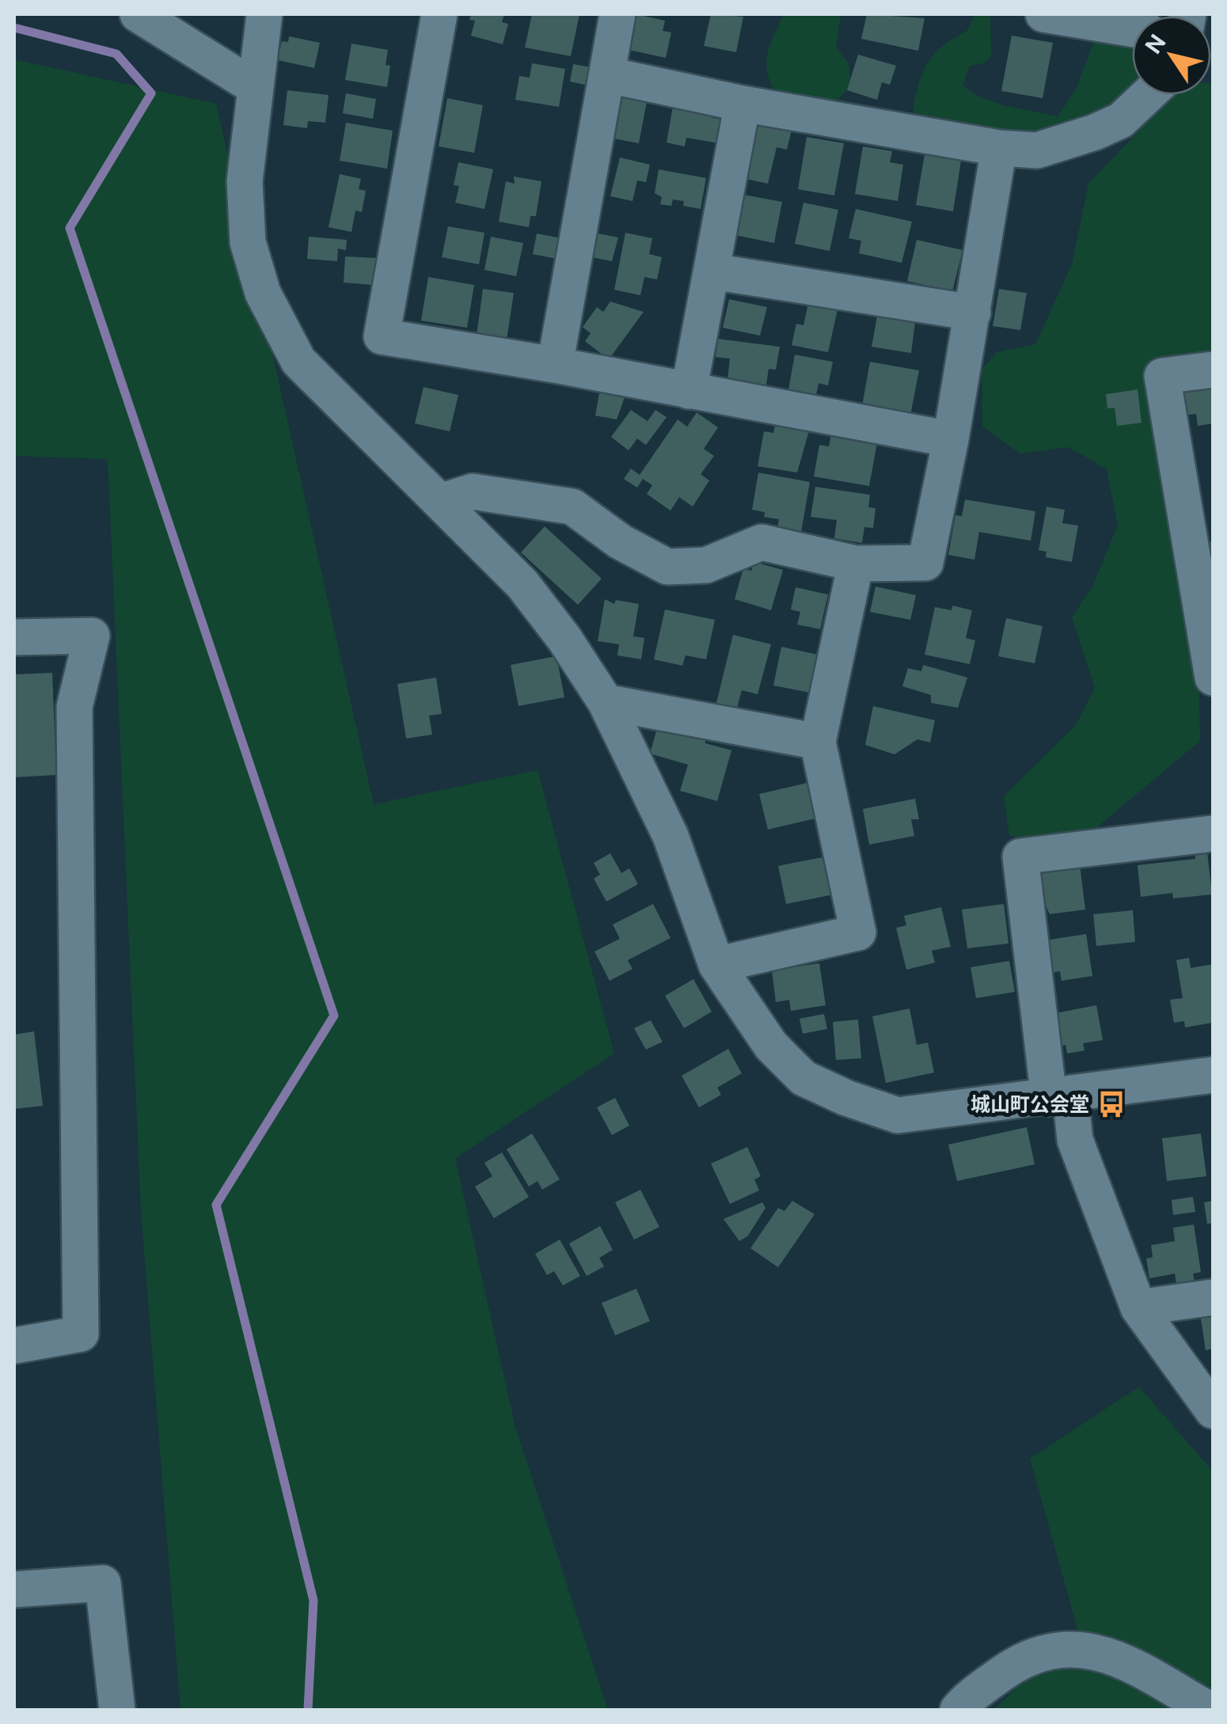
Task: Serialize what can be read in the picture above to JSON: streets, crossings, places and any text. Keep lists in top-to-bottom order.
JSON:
{
  "places": {
    "bus stop": ["城山町公会堂"]
  },
  "north": "top left"
}
